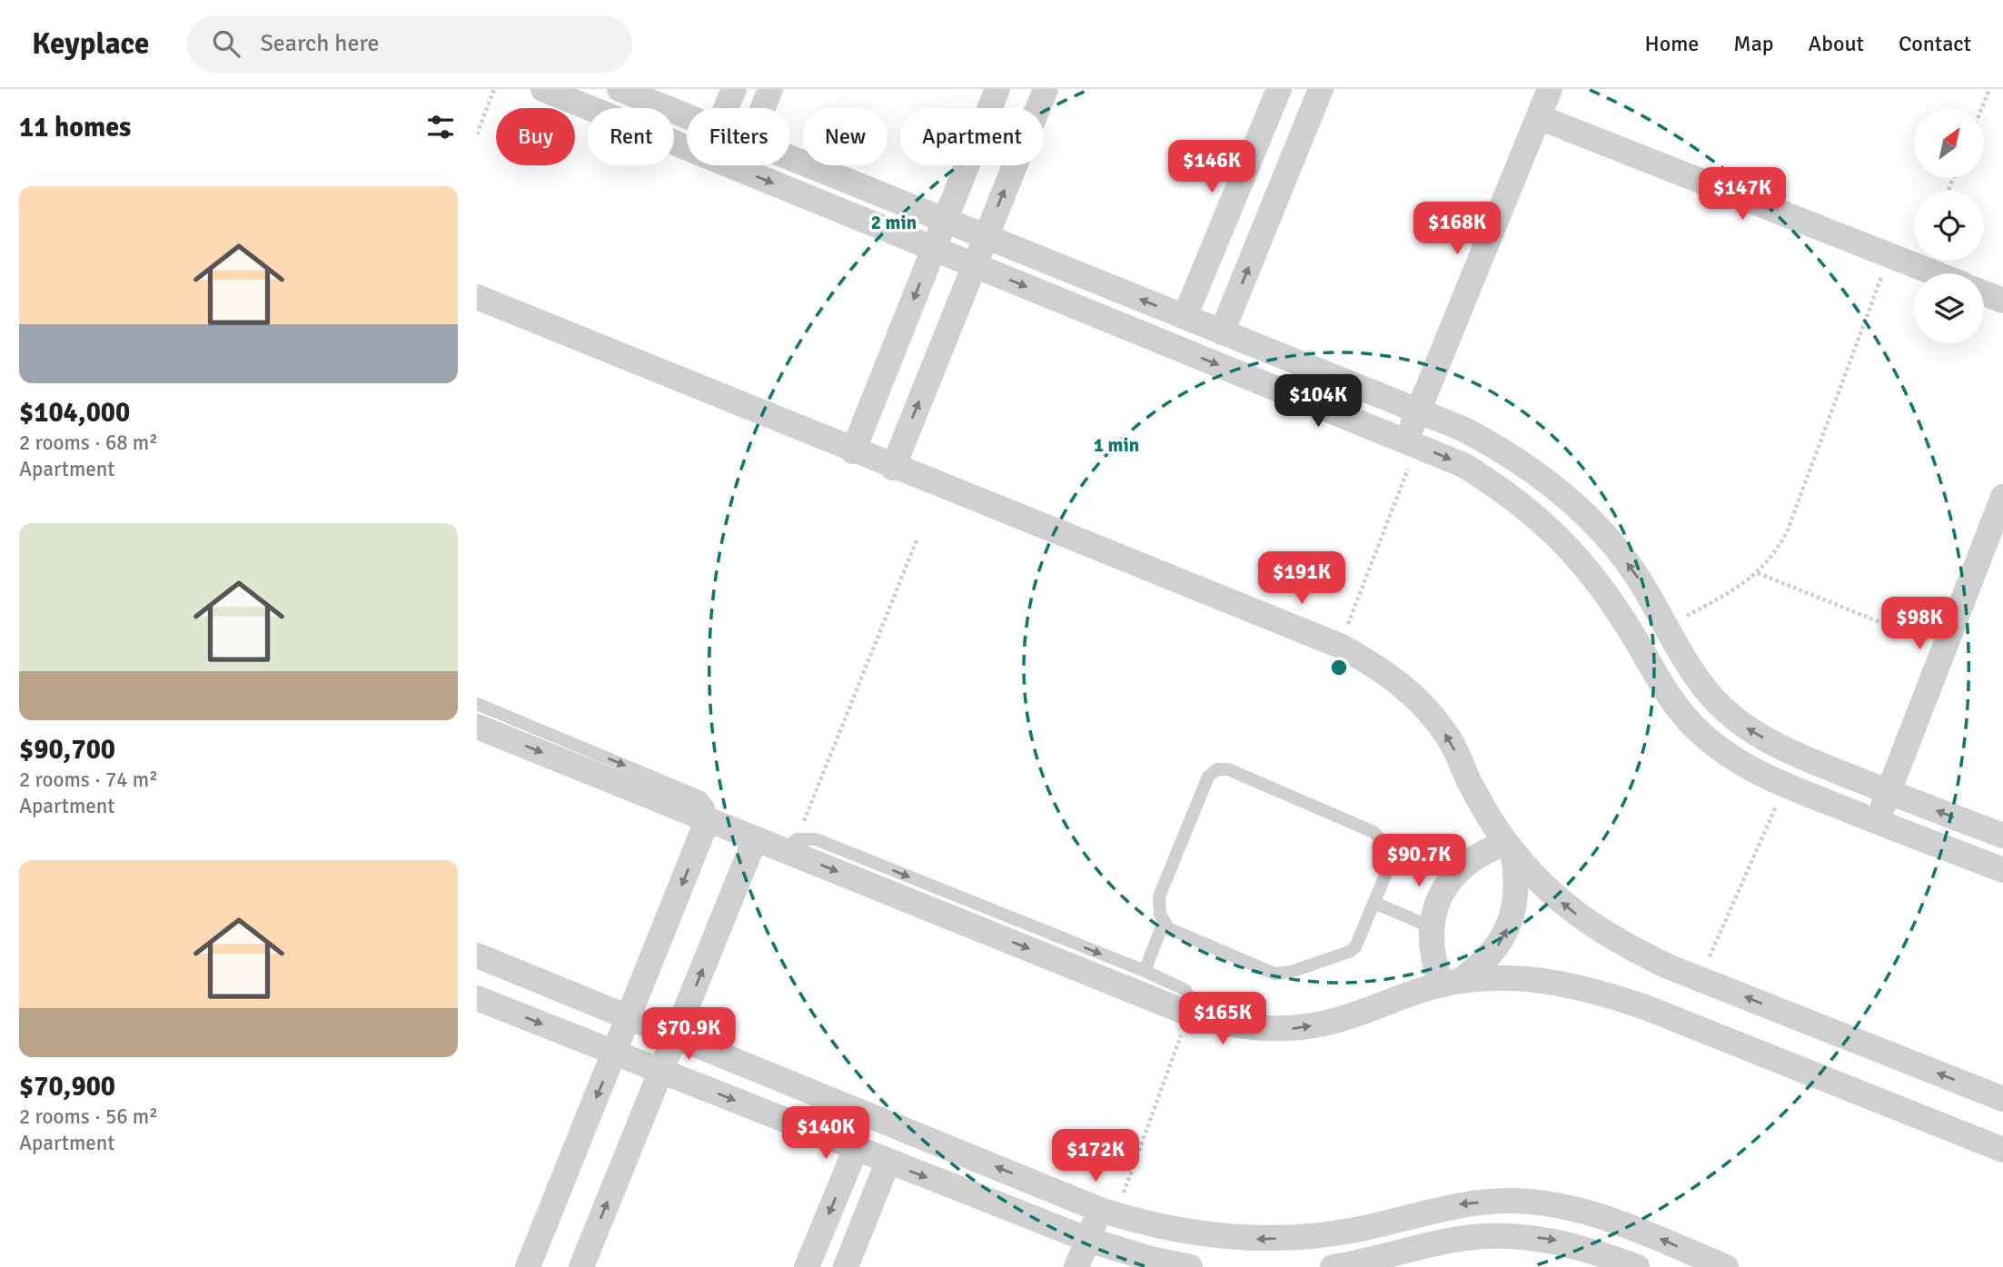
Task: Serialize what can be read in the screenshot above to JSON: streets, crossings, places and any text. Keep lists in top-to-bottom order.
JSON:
{
  "north": "top right",
  "page": {
    "header": "Keyplace",
    "search": "Search here",
    "nav": [
      "Home",
      "Map",
      "About",
      "Contact"
    ],
    "heading": "11 homes",
    "chip": [
      "Buy",
      "Rent",
      "Filters",
      "New",
      "Apartment"
    ],
    "price": [
      "$146K",
      "$147K",
      "$168K",
      "$104K",
      "$191K",
      "$98K",
      "$90.7K",
      "$165K",
      "$70.9K",
      "$140K",
      "$172K"
    ],
    "list": [
      {
        "name": "$104,000",
        "note": "2 rooms · 68 m² · Apartment"
      },
      {
        "name": "$90,700",
        "note": "2 rooms · 74 m² · Apartment"
      },
      {
        "name": "$70,900",
        "note": "2 rooms · 56 m² · Apartment"
      }
    ]
  },
  "rings": ["2 min", "1 min"]
}
